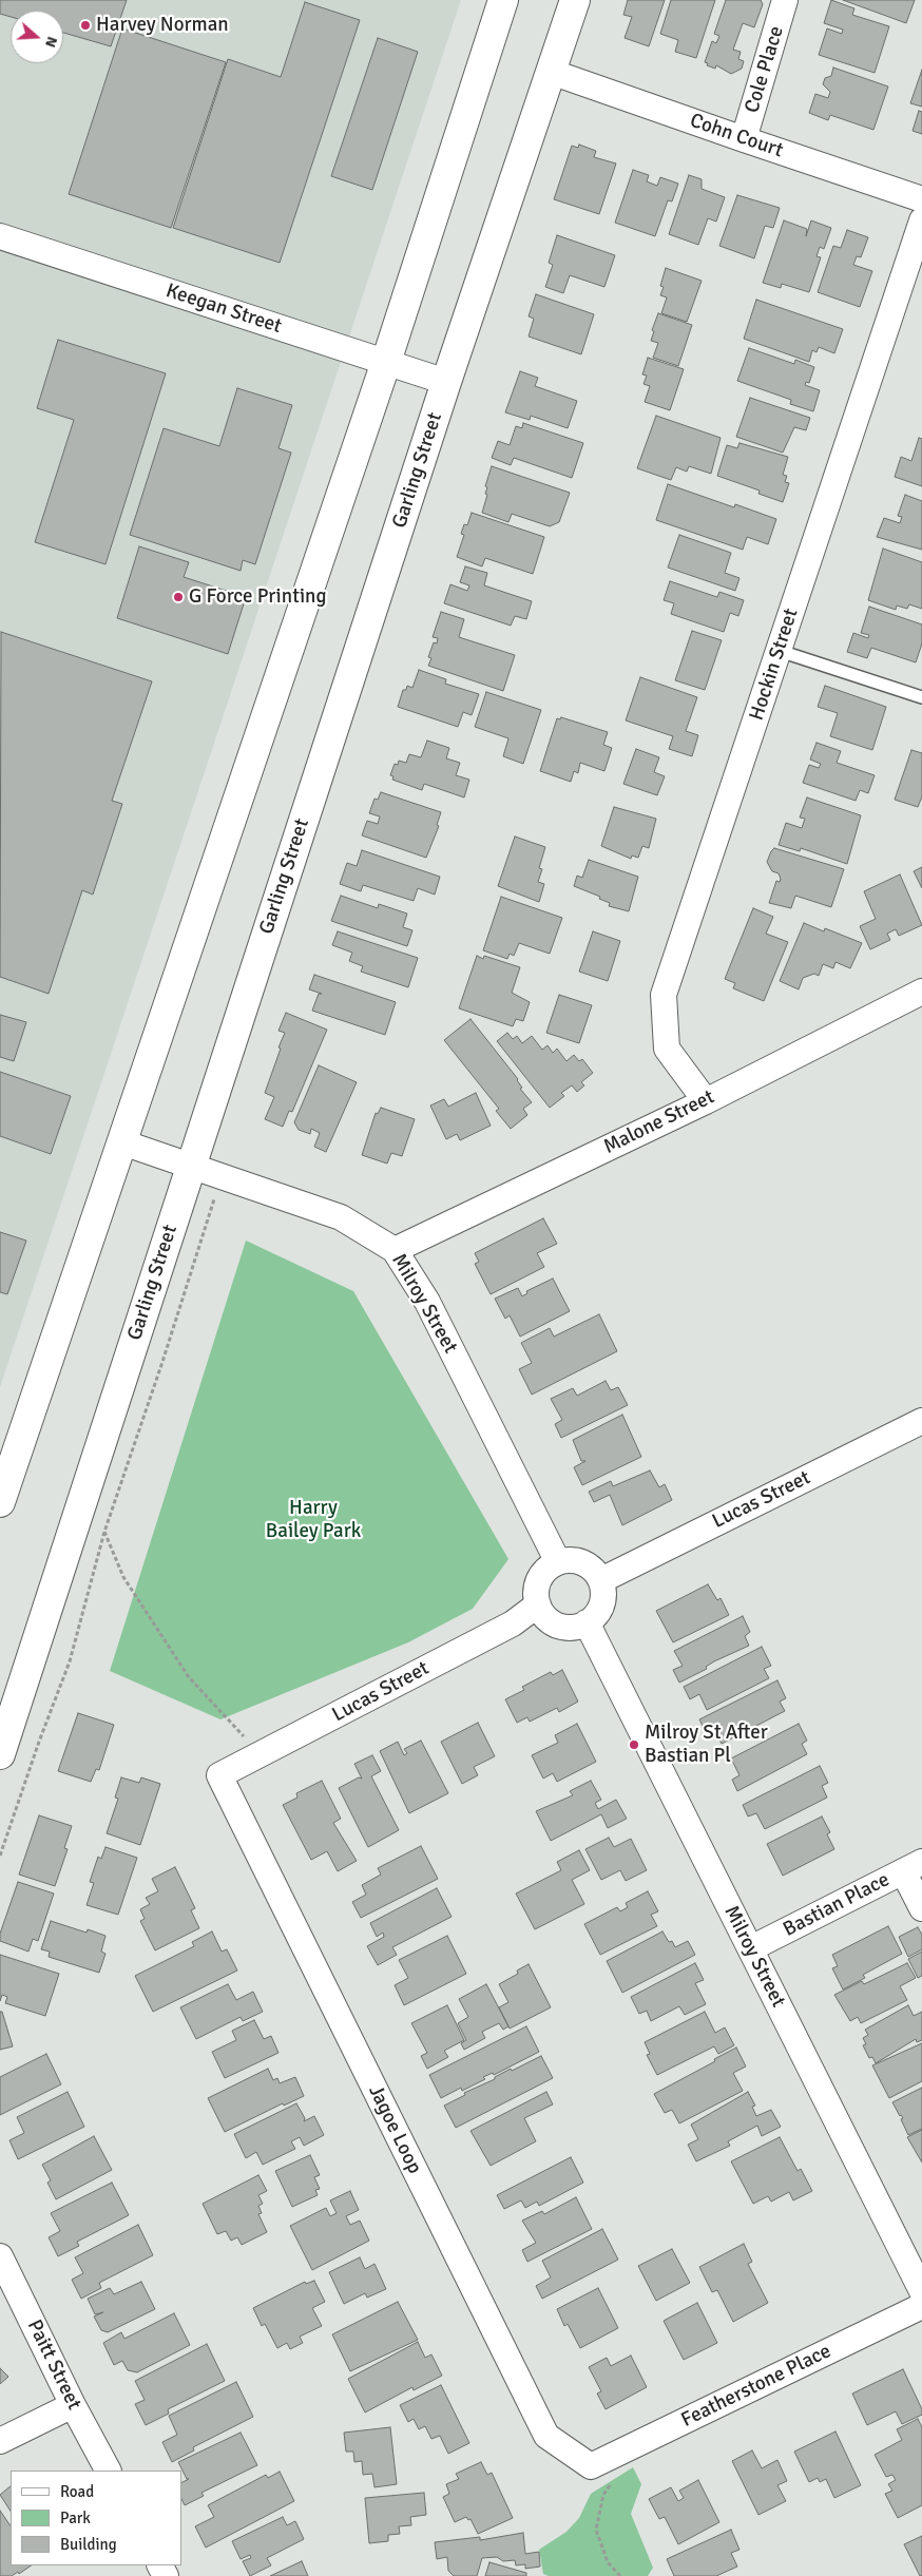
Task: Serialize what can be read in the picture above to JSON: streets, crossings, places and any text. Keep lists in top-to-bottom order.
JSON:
{
  "streets": {
    "street": [
      "Cole Place",
      "Cohn Court",
      "Keegan Street",
      "Garling Street",
      "Hockin Street",
      "Malone Street",
      "Milroy Street",
      "Lucas Street",
      "Bastian Place",
      "Jagoe Loop",
      "Paitt Street",
      "Featherstone Place"
    ]
  },
  "crossings": [
    ["Cole Place", "Cohn Court"],
    ["Cohn Court", "Garling Street"],
    ["Keegan Street", "Garling Street"],
    ["Garling Street", "Milroy Street"],
    ["Hockin Street", "Malone Street"],
    ["Malone Street", "Milroy Street"],
    ["Milroy Street", "Lucas Street"],
    ["Milroy Street", "Bastian Place"],
    ["Lucas Street", "Jagoe Loop"],
    ["Jagoe Loop", "Featherstone Place"]
  ],
  "parks": ["Harry Bailey Park"],
  "places": ["Harvey Norman", "G Force Printing", "Milroy St After Bastian Pl"],
  "legend": ["Road", "Park", "Building"],
  "north": "right"
}
